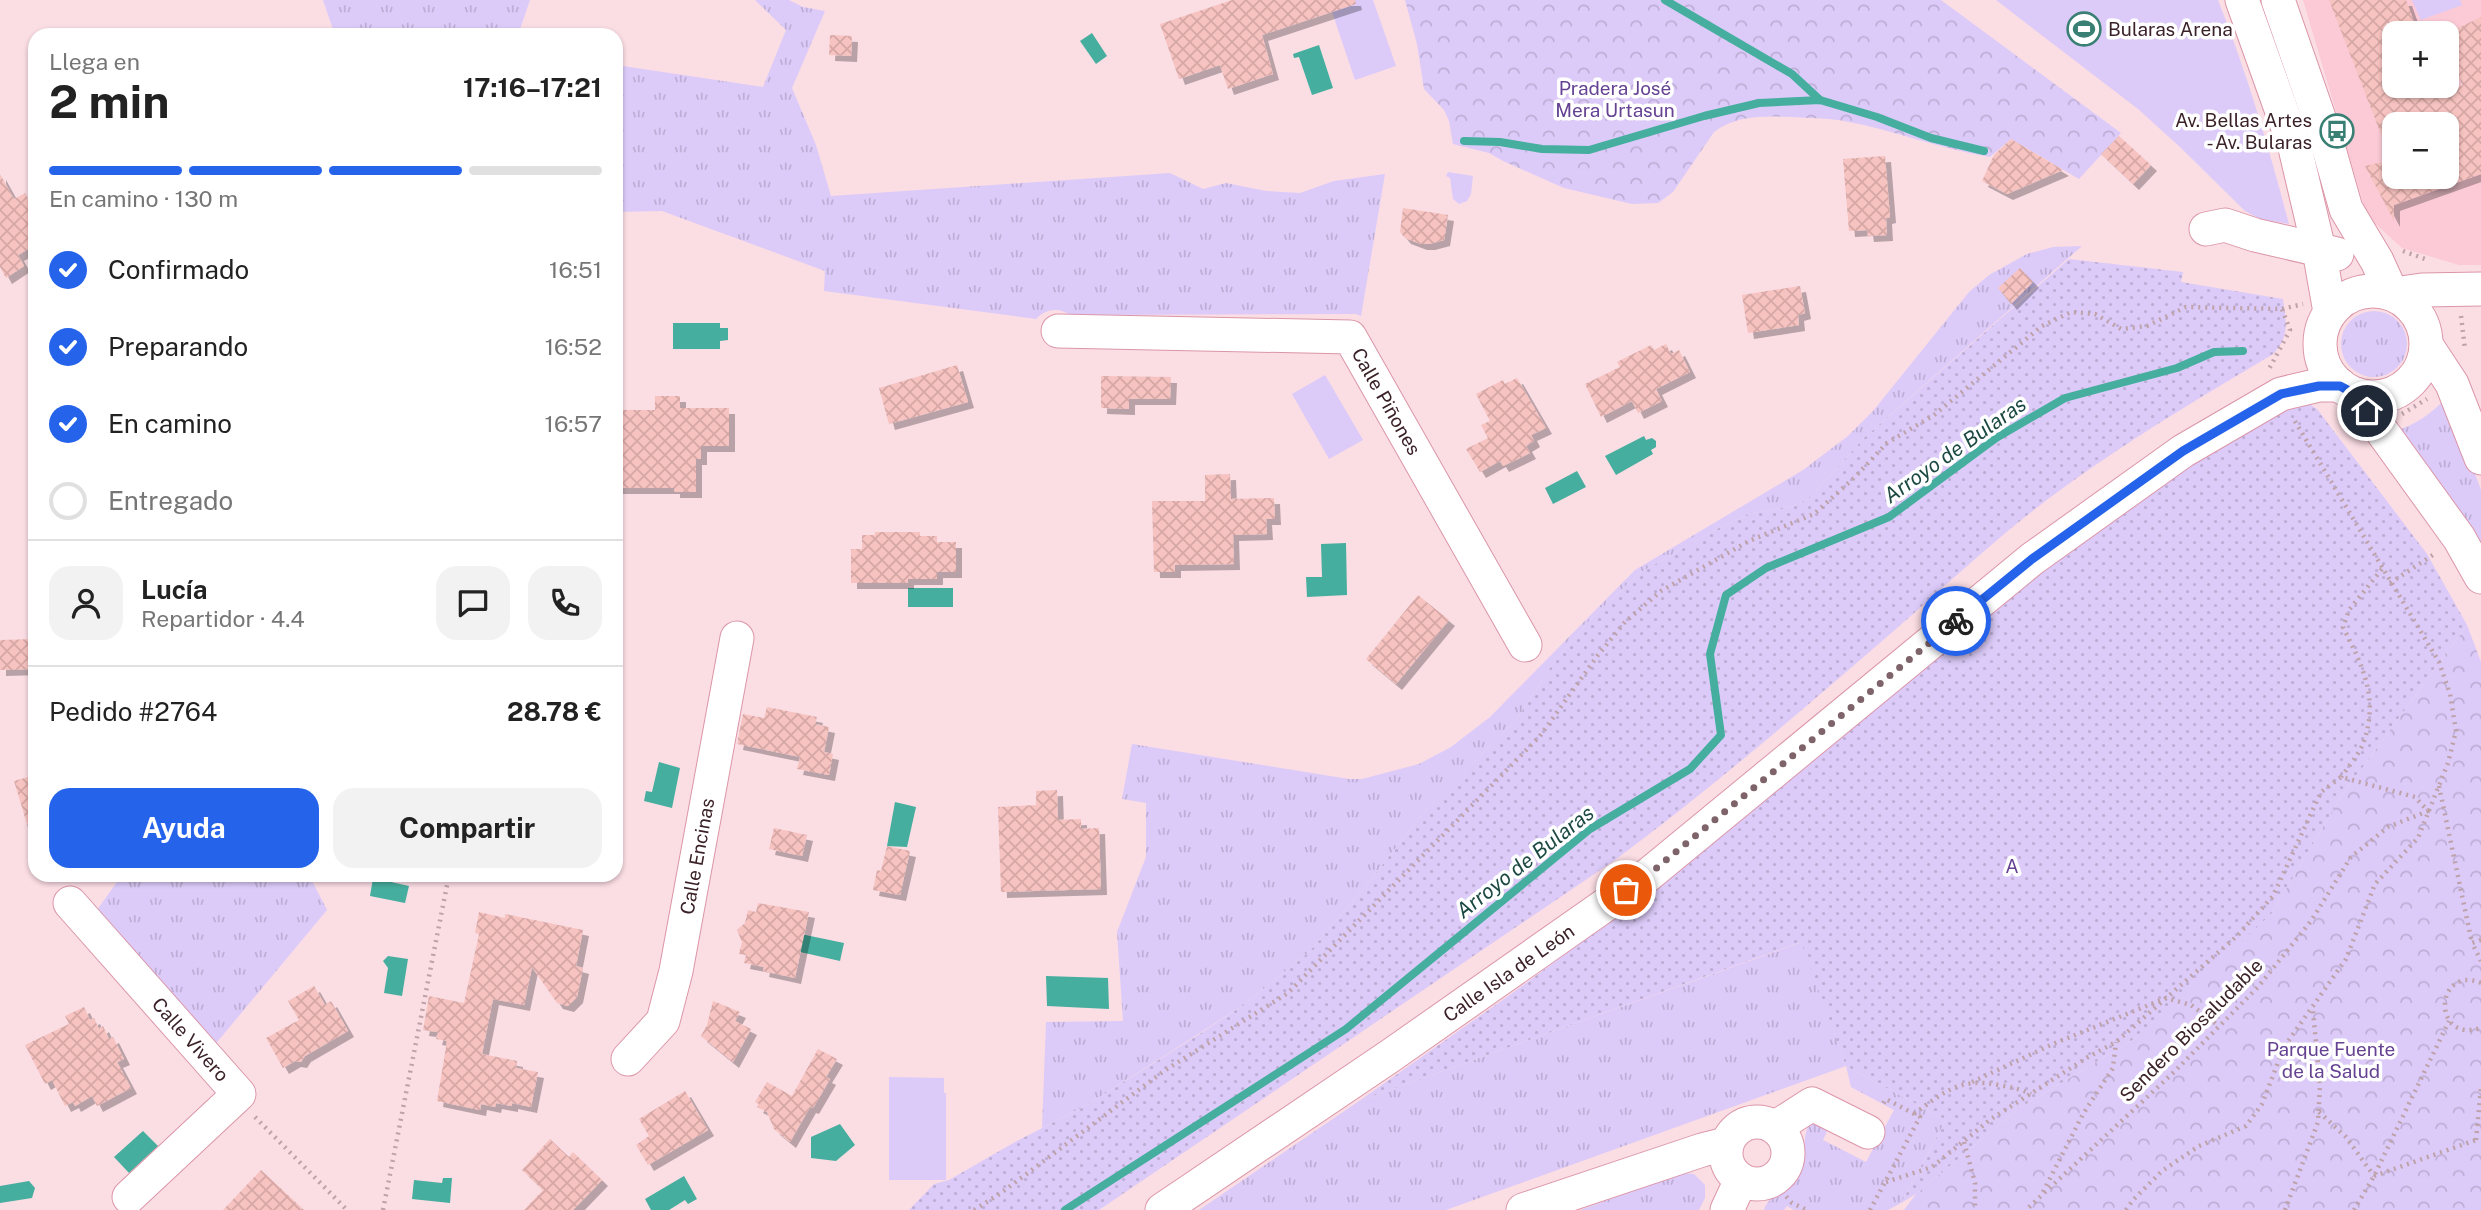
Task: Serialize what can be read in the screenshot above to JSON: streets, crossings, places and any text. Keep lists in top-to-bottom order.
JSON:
{
  "streets": {
    "street": [
      "Calle Piñones",
      "Calle Encinas",
      "Calle Isla de León",
      "Calle Vivero"
    ],
    "path": ["Sendero Biosaludable"]
  },
  "water": ["Arroyo de Bularas"],
  "parks": ["Pradera José Mera Urtasun", "A", "Parque Fuente de la Salud"],
  "places": {
    "sports": ["Bularas Arena"],
    "bus stop": ["Av. Bellas Artes - Av. Bularas"]
  },
  "page": {
    "map_buttons": ["+", "−"],
    "heading": ["2 min", "Llega en", "17:16–17:21"],
    "panel": [
      "Lucía",
      "Repartidor · 4.4",
      "Pedido #2764",
      "28.78 €"
    ],
    "bar": "En camino · 130 m",
    "list": [
      ["Confirmado", "16:51"],
      ["Preparando", "16:52"],
      ["En camino", "16:57"],
      "Entregado"
    ],
    "buttons": ["Ayuda", "Compartir"]
  }
}
